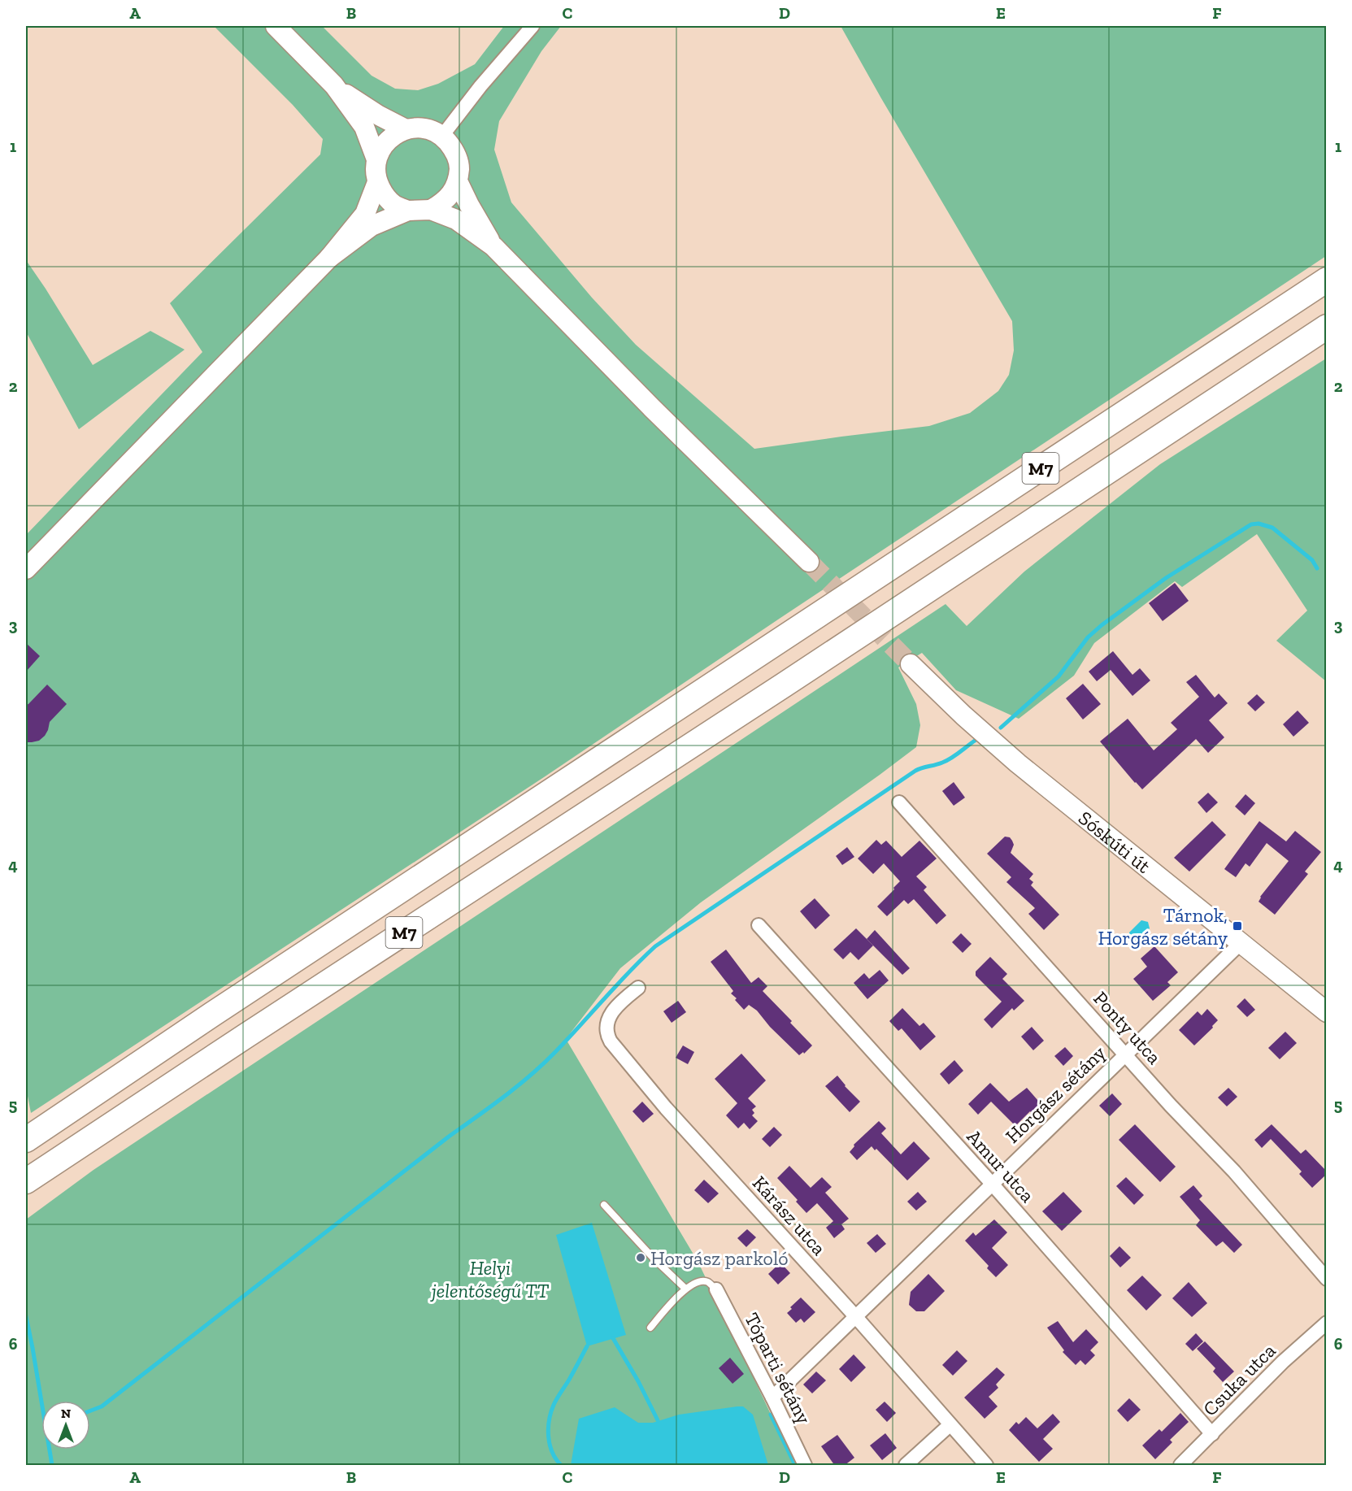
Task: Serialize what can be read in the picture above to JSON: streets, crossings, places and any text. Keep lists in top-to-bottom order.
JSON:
{
  "streets": {
    "highway": ["M7"],
    "main road": ["Sóskúti út"],
    "street": [
      "Ponty utca",
      "Horgász sétány",
      "Amur utca",
      "Kárász utca",
      "Tóparti sétány",
      "Csuka utca"
    ]
  },
  "crossings": [
    ["Sóskúti út", "Horgász sétány"],
    ["Ponty utca", "Horgász sétány"],
    ["Horgász sétány", "Amur utca"],
    ["Horgász sétány", "Kárász utca"],
    ["Horgász sétány", "Tóparti sétány"],
    ["Amur utca", "Csuka utca"]
  ],
  "parks": ["Helyi jelentőségű TT"],
  "places": {
    "transit": ["Tárnok, Horgász sétány"],
    "other": ["Horgász parkoló"]
  },
  "north": "top",
  "grid": {
    "columns": [
      "A",
      "B",
      "C",
      "D",
      "E",
      "F"
    ],
    "rows": [
      "1",
      "2",
      "3",
      "4",
      "5",
      "6"
    ]
  }
}
